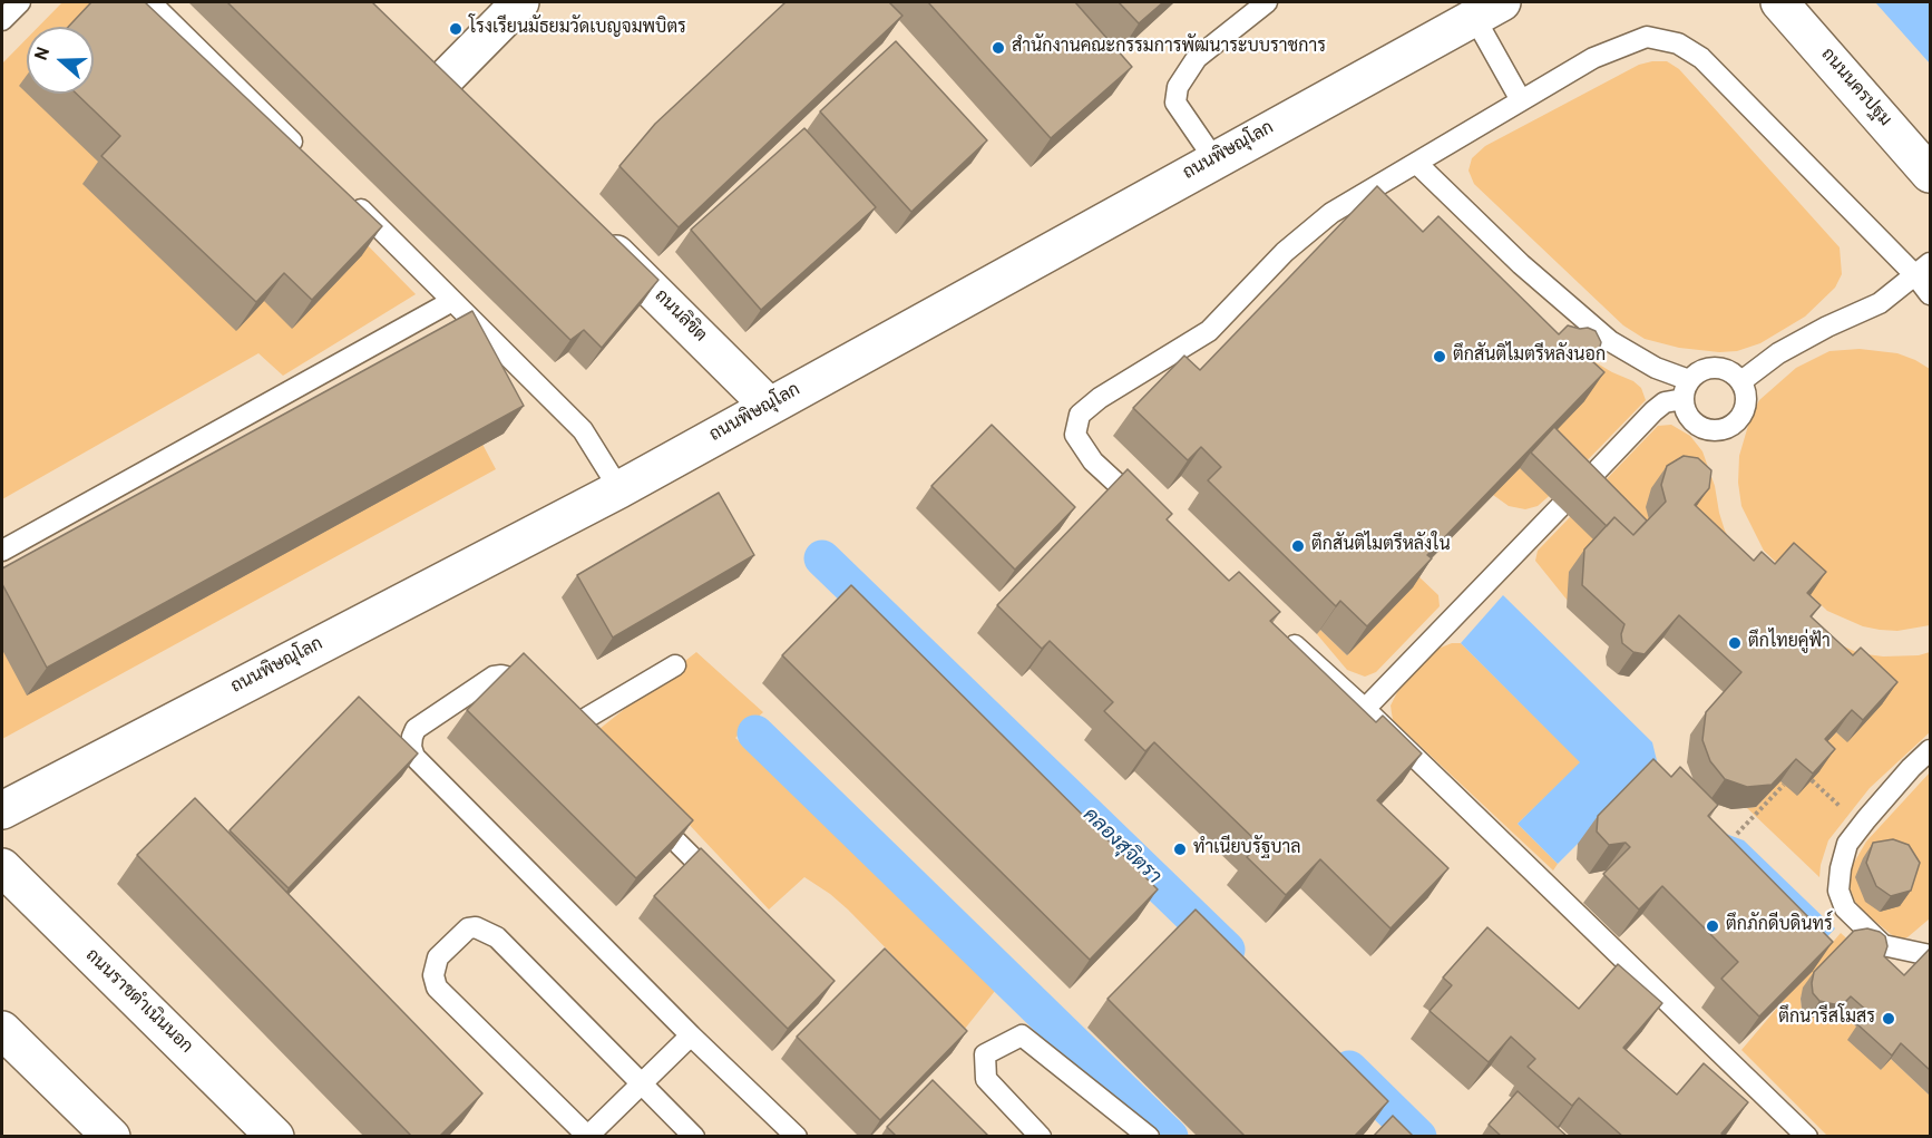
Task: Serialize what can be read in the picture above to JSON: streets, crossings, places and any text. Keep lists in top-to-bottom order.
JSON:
{
  "streets": {
    "main road": [
      "ถนนนครปฐม",
      "ถนนพิษณุโลก",
      "ถนนลิขิต",
      "ถนนราชดำเนินนอก"
    ]
  },
  "crossings": [
    ["ถนนพิษณุโลก", "ถนนลิขิต"]
  ],
  "water": ["คลองสุจิตรา"],
  "places": [
    "โรงเรียนมัธยมวัดเบญจมพบิตร",
    "สำนักงานคณะกรรมการพัฒนาระบบราชการ",
    "ตึกสันติไมตรีหลังนอก",
    "ตึกสันติไมตรีหลังใน",
    "ตึกไทยคู่ฟ้า",
    "ทำเนียบรัฐบาล",
    "ตึกภักดีบดินทร์",
    "ตึกนารีสโมสร"
  ],
  "north": "left"
}
